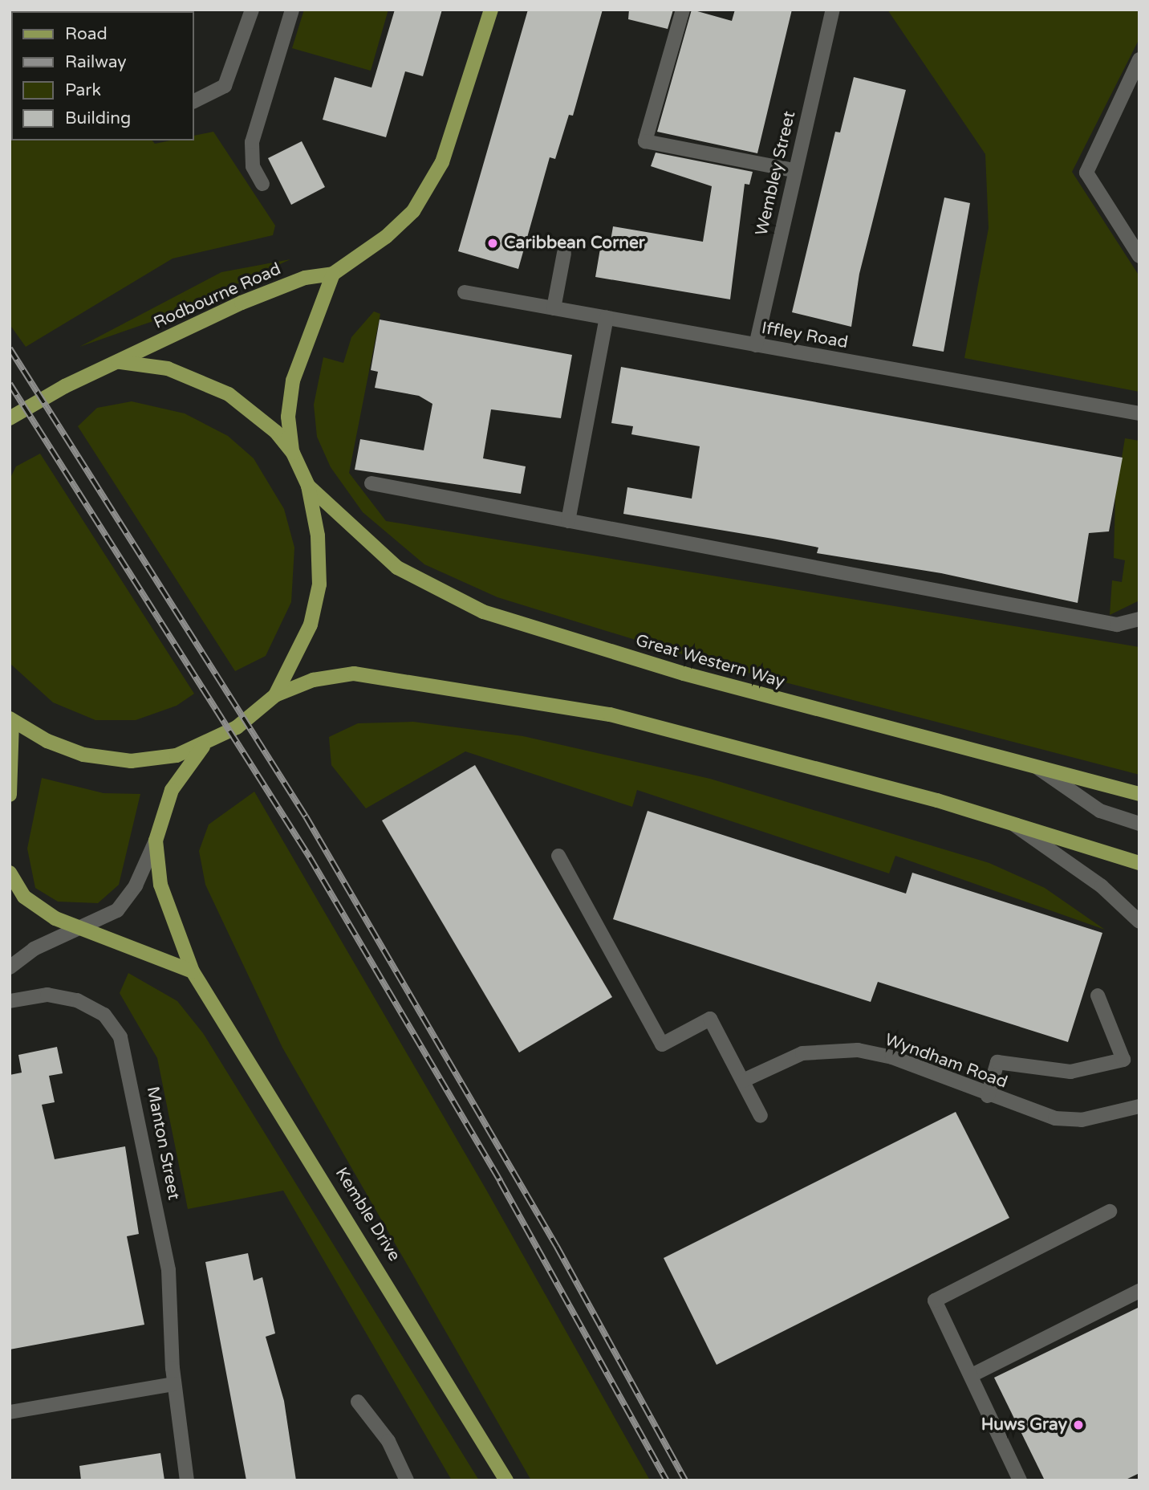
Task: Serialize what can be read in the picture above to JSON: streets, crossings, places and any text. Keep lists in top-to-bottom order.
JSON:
{
  "streets": {
    "main road": ["Rodbourne Road", "Great Western Way", "Kemble Drive"],
    "street": [
      "Wembley Street",
      "Iffley Road",
      "Wyndham Road",
      "Manton Street"
    ]
  },
  "crossings": [
    ["Wembley Street", "Iffley Road"]
  ],
  "places": ["Caribbean Corner", "Huws Gray"],
  "legend": [
    "Road",
    "Railway",
    "Park",
    "Building"
  ]
}
